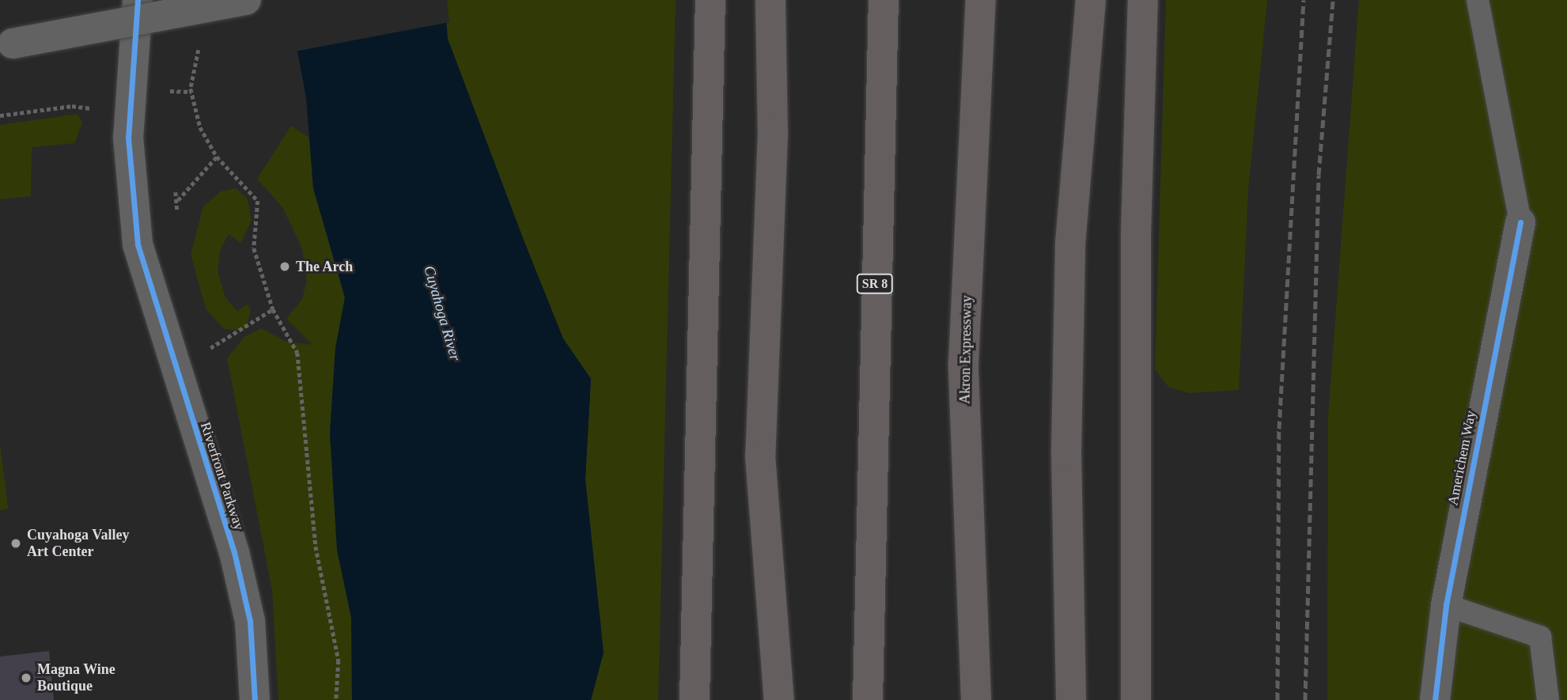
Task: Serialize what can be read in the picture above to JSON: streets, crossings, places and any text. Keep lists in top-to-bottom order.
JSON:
{
  "streets": {
    "highway": ["SR 8", "Akron Expressway"],
    "street": ["Americhem Way", "Riverfront Parkway"]
  },
  "water": ["Cuyahoga River"],
  "places": ["The Arch", "Cuyahoga Valley Art Center", "Magna Wine Boutique"]
}
